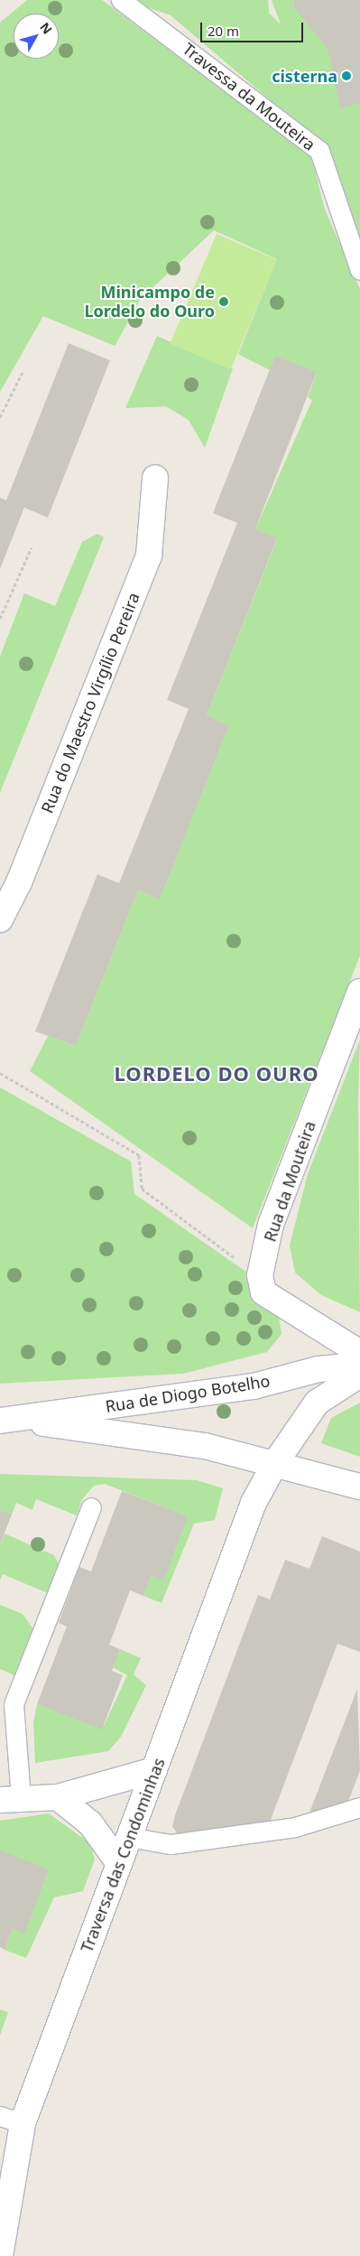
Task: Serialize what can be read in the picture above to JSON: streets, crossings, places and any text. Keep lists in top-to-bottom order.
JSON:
{
  "streets": {
    "street": [
      "Rua do Maestro Virgílio Pereira",
      "Rua da Mouteira",
      "Rua de Diogo Botelho",
      "Traversa das Condominhas"
    ],
    "lane": ["Travessa da Mouteira"]
  },
  "crossings": [
    ["Rua de Diogo Botelho", "Traversa das Condominhas"]
  ],
  "districts": ["LORDELO DO OURO"],
  "places": ["cisterna", "Minicampo de Lordelo do Ouro"],
  "scale_bar": "20 m",
  "north": "top right"
}
